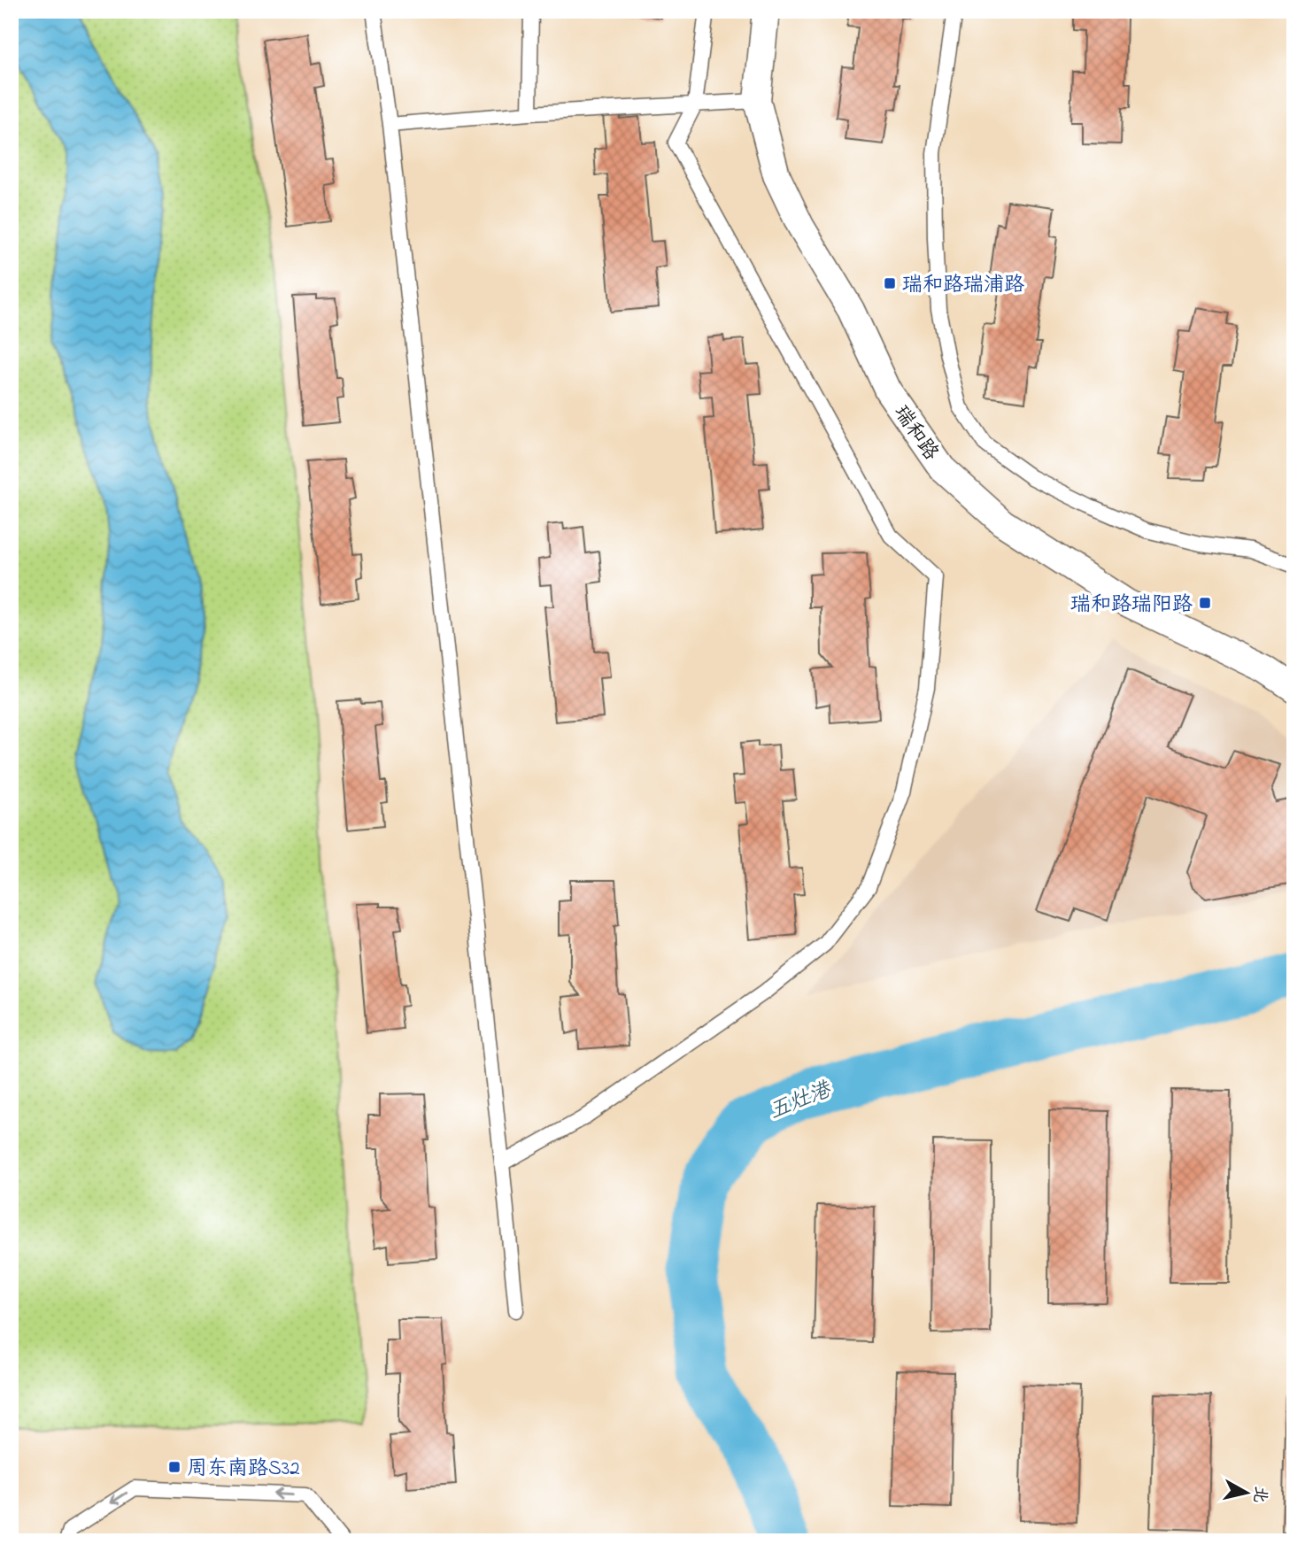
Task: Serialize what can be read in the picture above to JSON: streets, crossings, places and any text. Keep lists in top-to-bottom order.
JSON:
{
  "streets": {
    "street": ["瑞和路"]
  },
  "water": ["五灶港"],
  "places": {
    "transit": ["瑞和路瑞浦路", "瑞和路瑞阳路", "周东南路S32"]
  },
  "north": "right"
}
